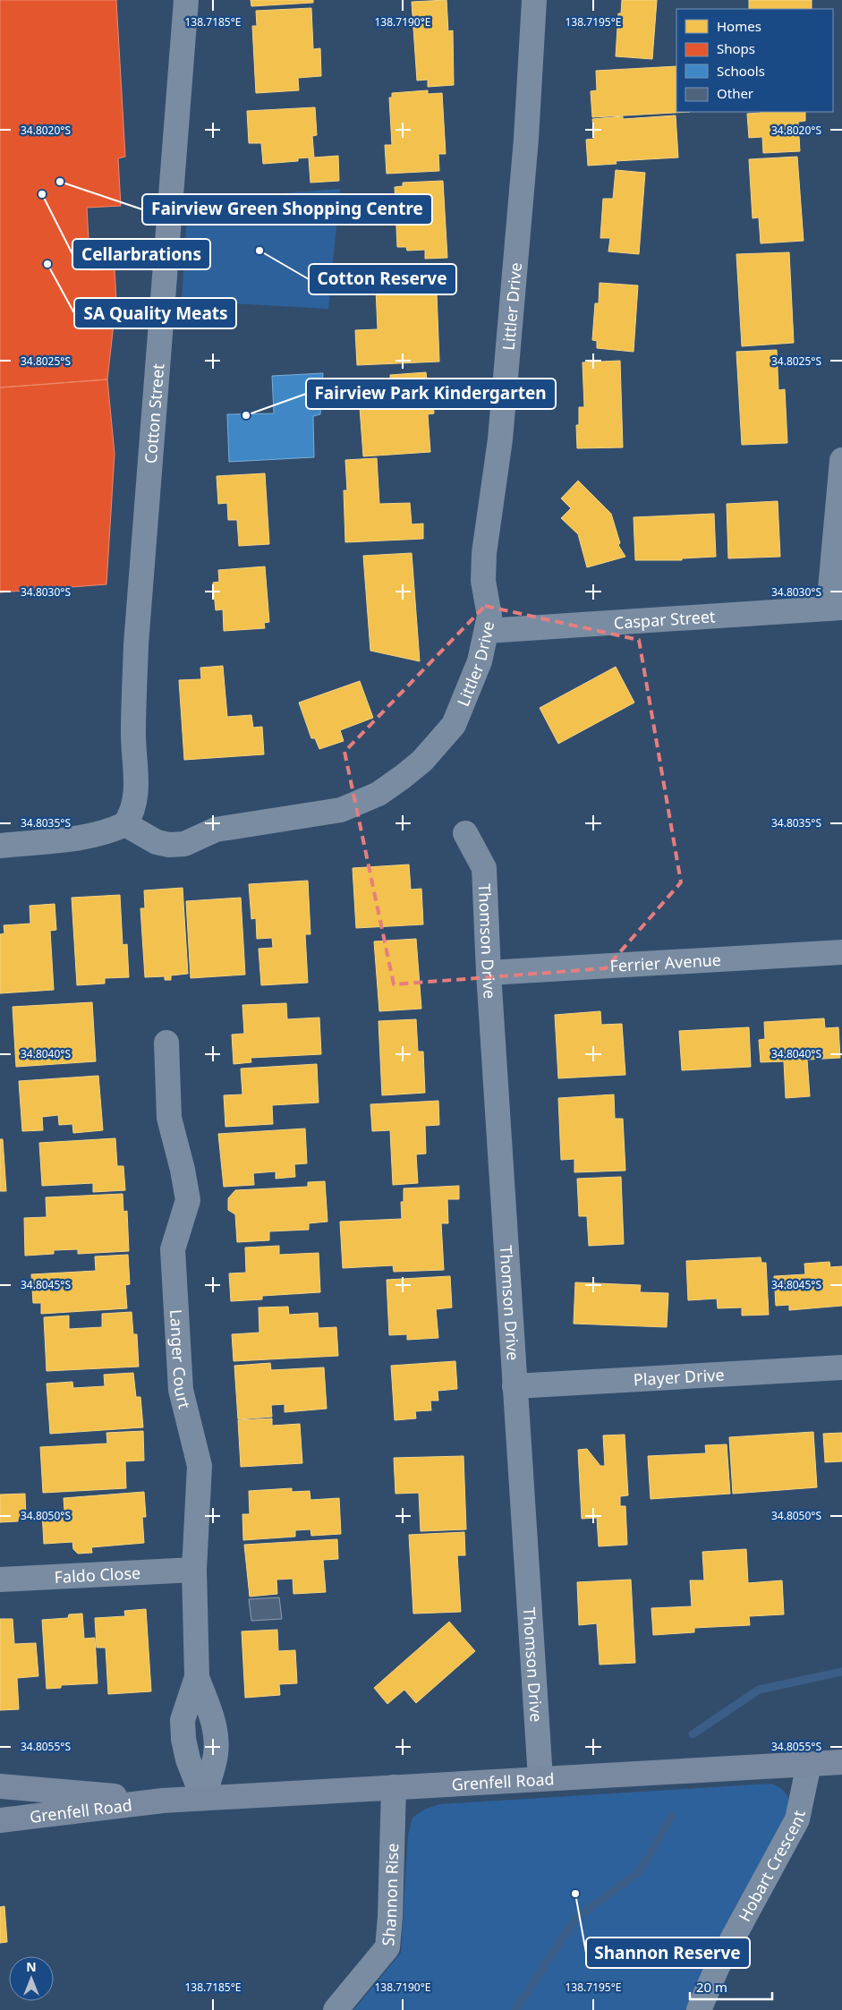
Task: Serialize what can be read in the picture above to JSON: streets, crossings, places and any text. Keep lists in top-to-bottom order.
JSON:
{
  "streets": {
    "main road": ["Grenfell Road"],
    "street": [
      "Littler Drive",
      "Cotton Street",
      "Caspar Street",
      "Thomson Drive",
      "Ferrier Avenue",
      "Langer Court",
      "Player Drive",
      "Faldo Close",
      "Hobart Crescent",
      "Shannon Rise"
    ]
  },
  "crossings": [
    ["Littler Drive", "Cotton Street"],
    ["Littler Drive", "Caspar Street"],
    ["Thomson Drive", "Ferrier Avenue"],
    ["Thomson Drive", "Player Drive"],
    ["Thomson Drive", "Grenfell Road"],
    ["Langer Court", "Faldo Close"],
    ["Langer Court", "Grenfell Road"],
    ["Grenfell Road", "Hobart Crescent"],
    ["Grenfell Road", "Shannon Rise"]
  ],
  "places": [
    "Fairview Green Shopping Centre",
    "Cellarbrations",
    "Cotton Reserve",
    "SA Quality Meats",
    "Fairview Park Kindergarten",
    "Shannon Reserve"
  ],
  "legend": [
    "Homes",
    "Shops",
    "Schools",
    "Other"
  ],
  "scale_bar": "20 m",
  "north": "top",
  "coordinates": [
    "138.7185°E",
    "138.7190°E",
    "138.7195°E",
    "34.8020°S",
    "34.8025°S",
    "34.8030°S",
    "34.8035°S",
    "34.8040°S",
    "34.8045°S",
    "34.8050°S",
    "34.8055°S"
  ]
}
